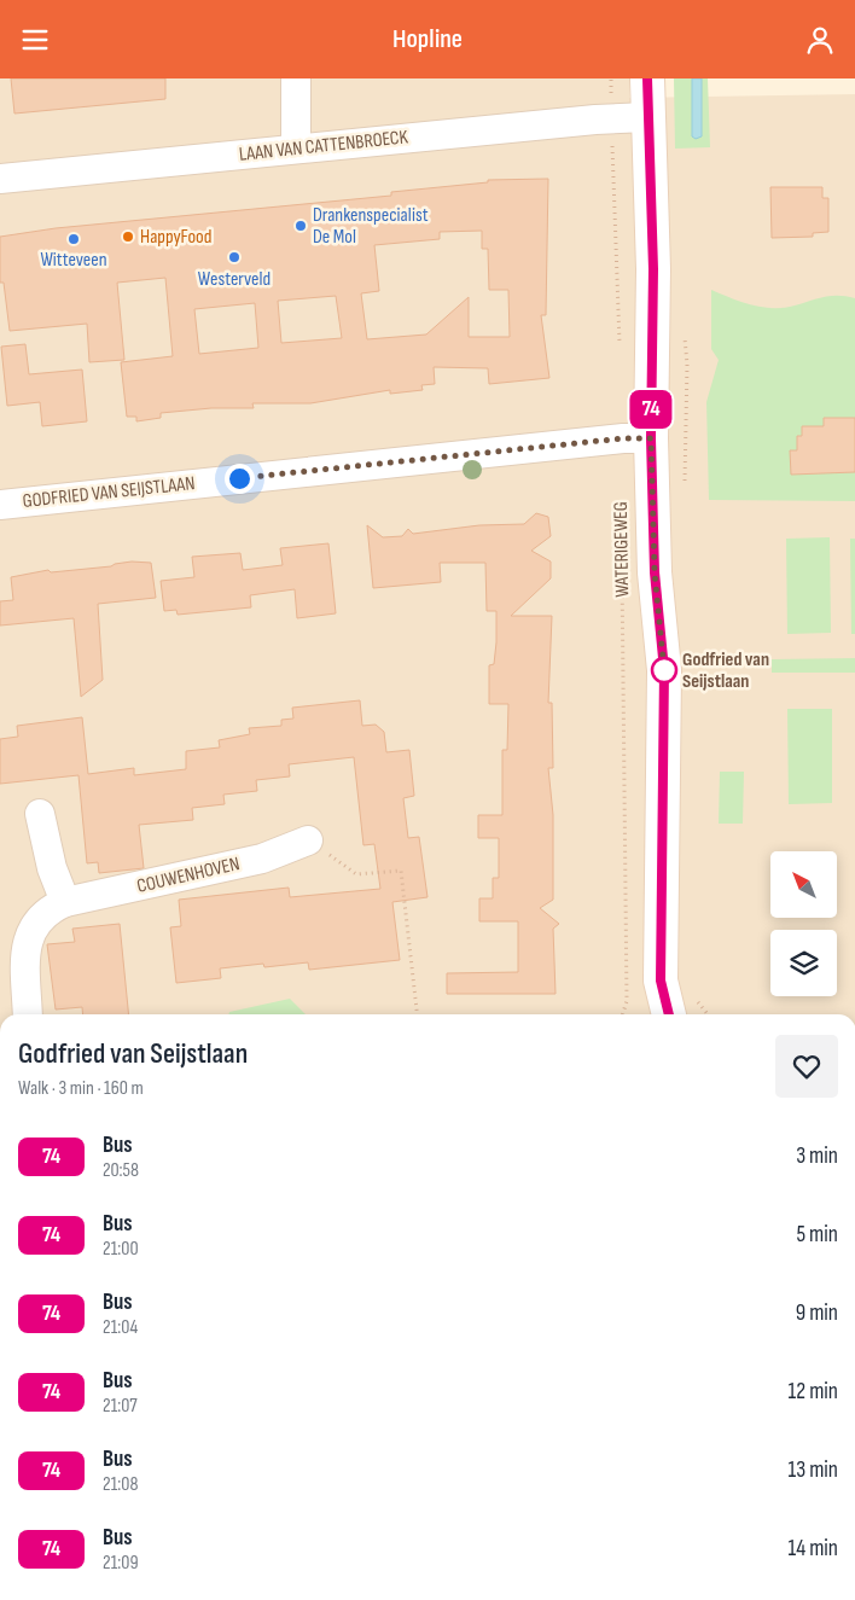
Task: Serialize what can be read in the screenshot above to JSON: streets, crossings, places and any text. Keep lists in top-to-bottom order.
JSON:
{
  "streets": {
    "street": [
      "LAAN VAN CATTENBROECK",
      "GODFRIED VAN SEIJSTLAAN",
      "WATERIGEWEG",
      "COUWENHOVEN"
    ]
  },
  "crossings": [
    ["LAAN VAN CATTENBROECK", "WATERIGEWEG"],
    ["GODFRIED VAN SEIJSTLAAN", "WATERIGEWEG"]
  ],
  "places": [
    "Drankenspecialist De Mol",
    "HappyFood",
    "Witteveen",
    "Westerveld",
    "Godfried van Seijstlaan"
  ],
  "lines": ["bus line 74"],
  "north": "top left",
  "page": {
    "header": "Hopline",
    "on_map": "74",
    "heading": ["Godfried van Seijstlaan", "Walk · 3 min · 160 m"],
    "list": [
      {
        "mark": "74",
        "name": "Bus",
        "note": "20:58",
        "value": "3 min"
      },
      {
        "mark": "74",
        "name": "Bus",
        "note": "21:00",
        "value": "5 min"
      },
      {
        "mark": "74",
        "name": "Bus",
        "note": "21:04",
        "value": "9 min"
      },
      {
        "mark": "74",
        "name": "Bus",
        "note": "21:07",
        "value": "12 min"
      },
      {
        "mark": "74",
        "name": "Bus",
        "note": "21:08",
        "value": "13 min"
      },
      {
        "mark": "74",
        "name": "Bus",
        "note": "21:09",
        "value": "14 min"
      }
    ]
  }
}
